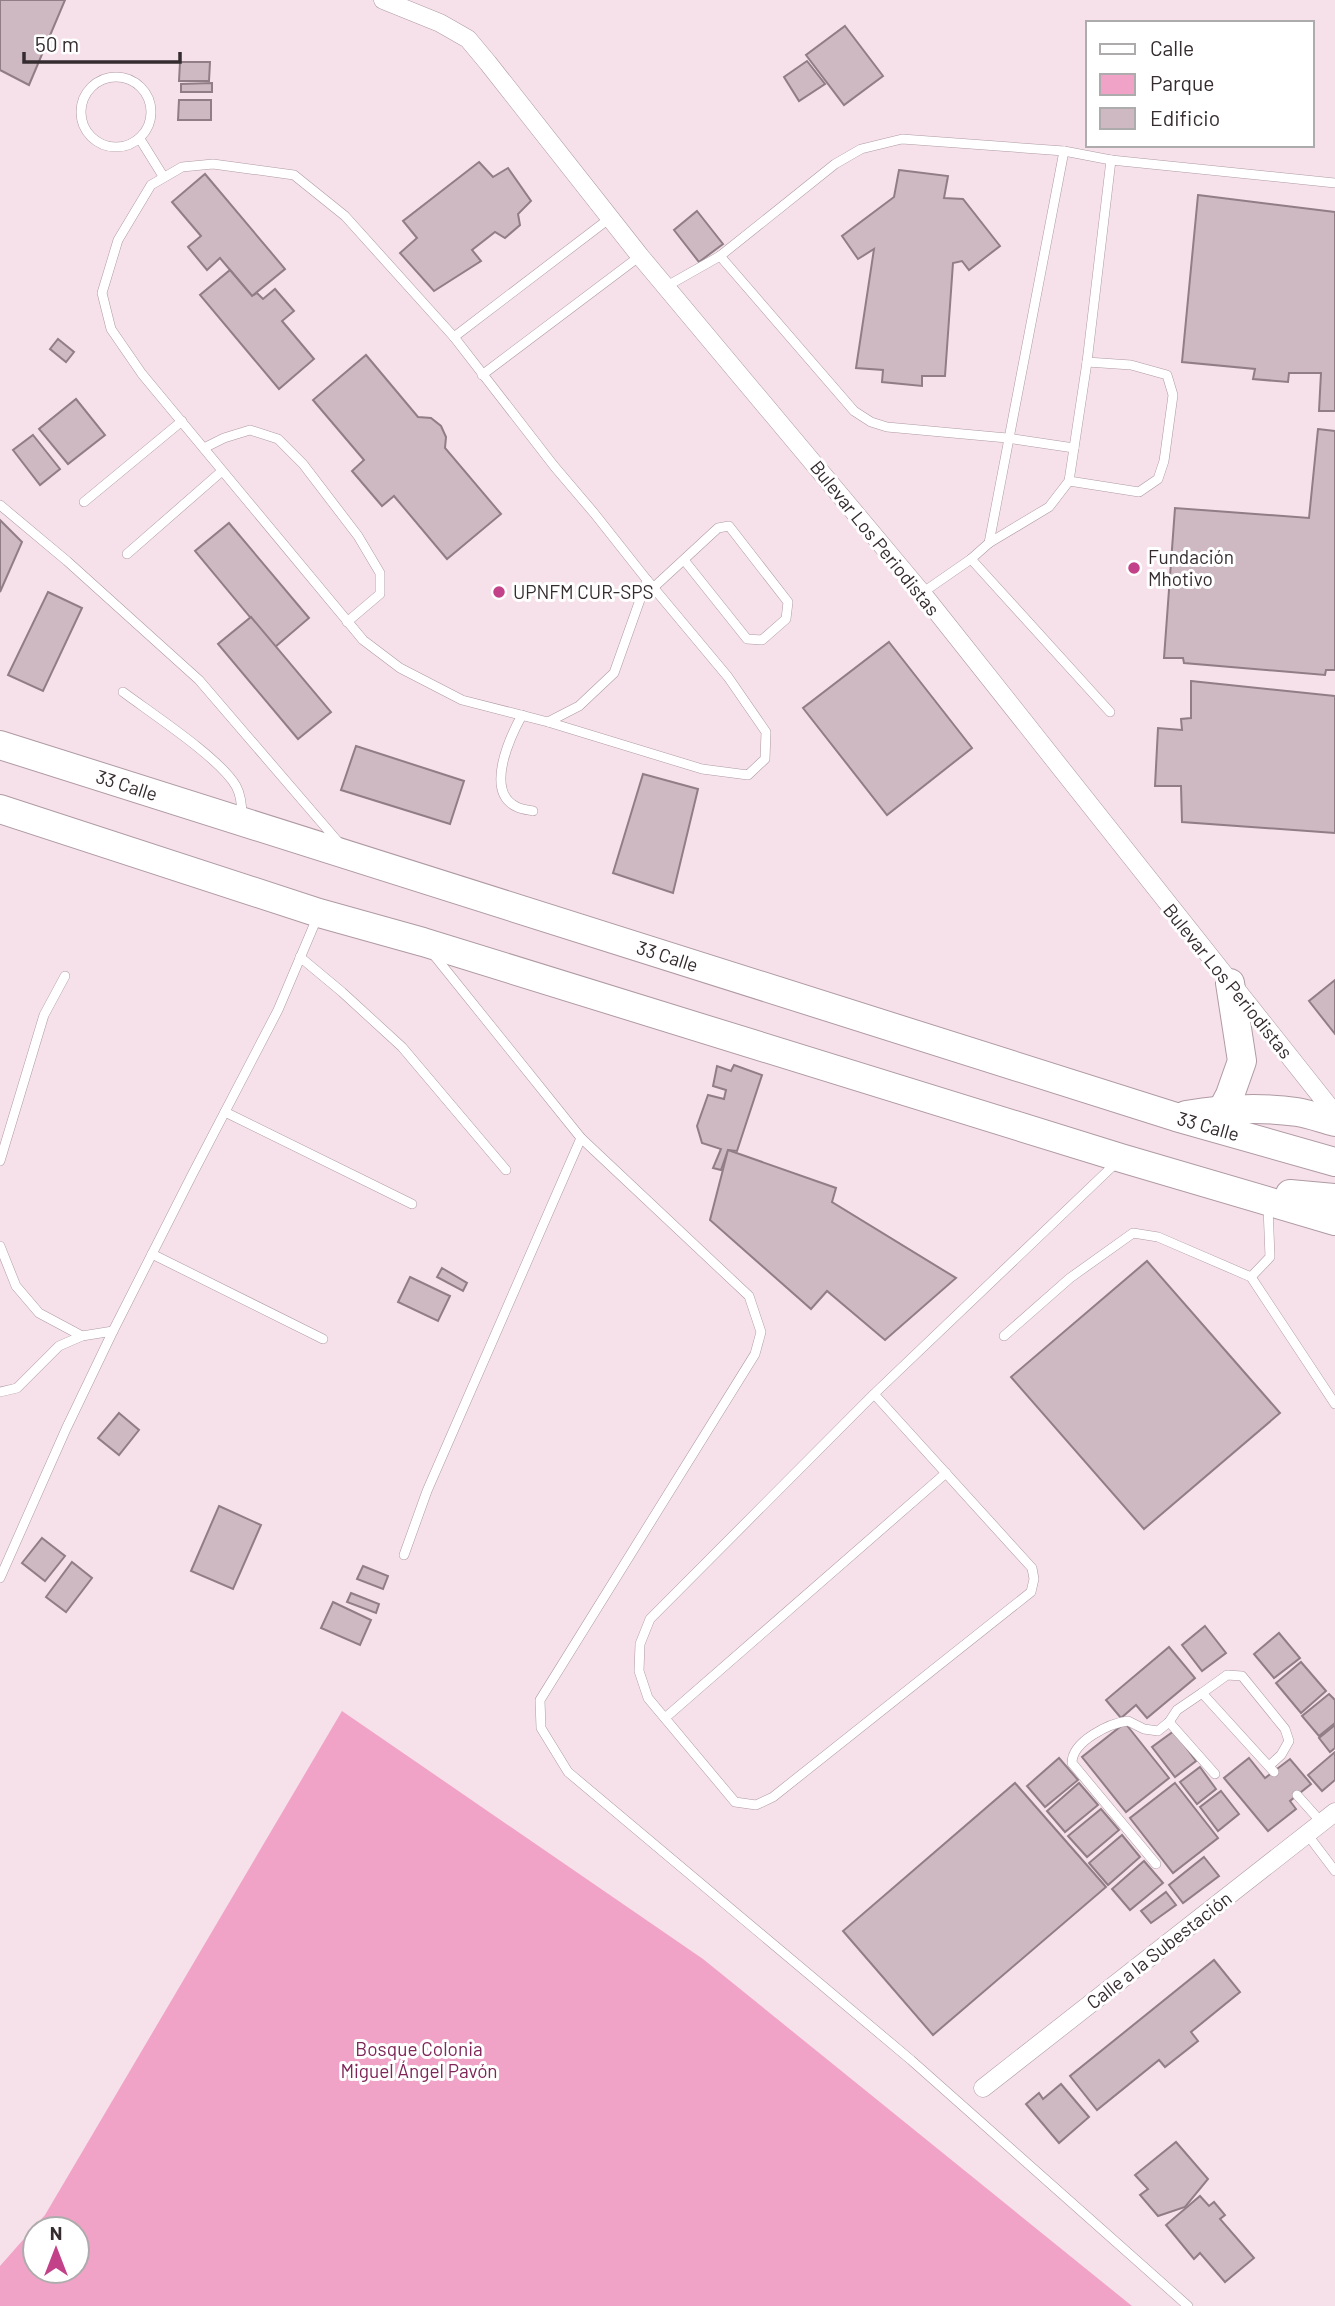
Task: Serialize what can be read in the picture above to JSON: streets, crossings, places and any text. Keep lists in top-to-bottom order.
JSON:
{
  "streets": {
    "main road": ["33 Calle"],
    "street": ["Bulevar Los Periodistas", "Calle a la Subestación"]
  },
  "parks": ["Bosque Colonia Miguel Ángel Pavón"],
  "places": ["Fundación Mhotivo", "UPNFM CUR-SPS"],
  "legend": ["Calle", "Parque", "Edificio"],
  "scale_bar": "50 m",
  "north": "top"
}
